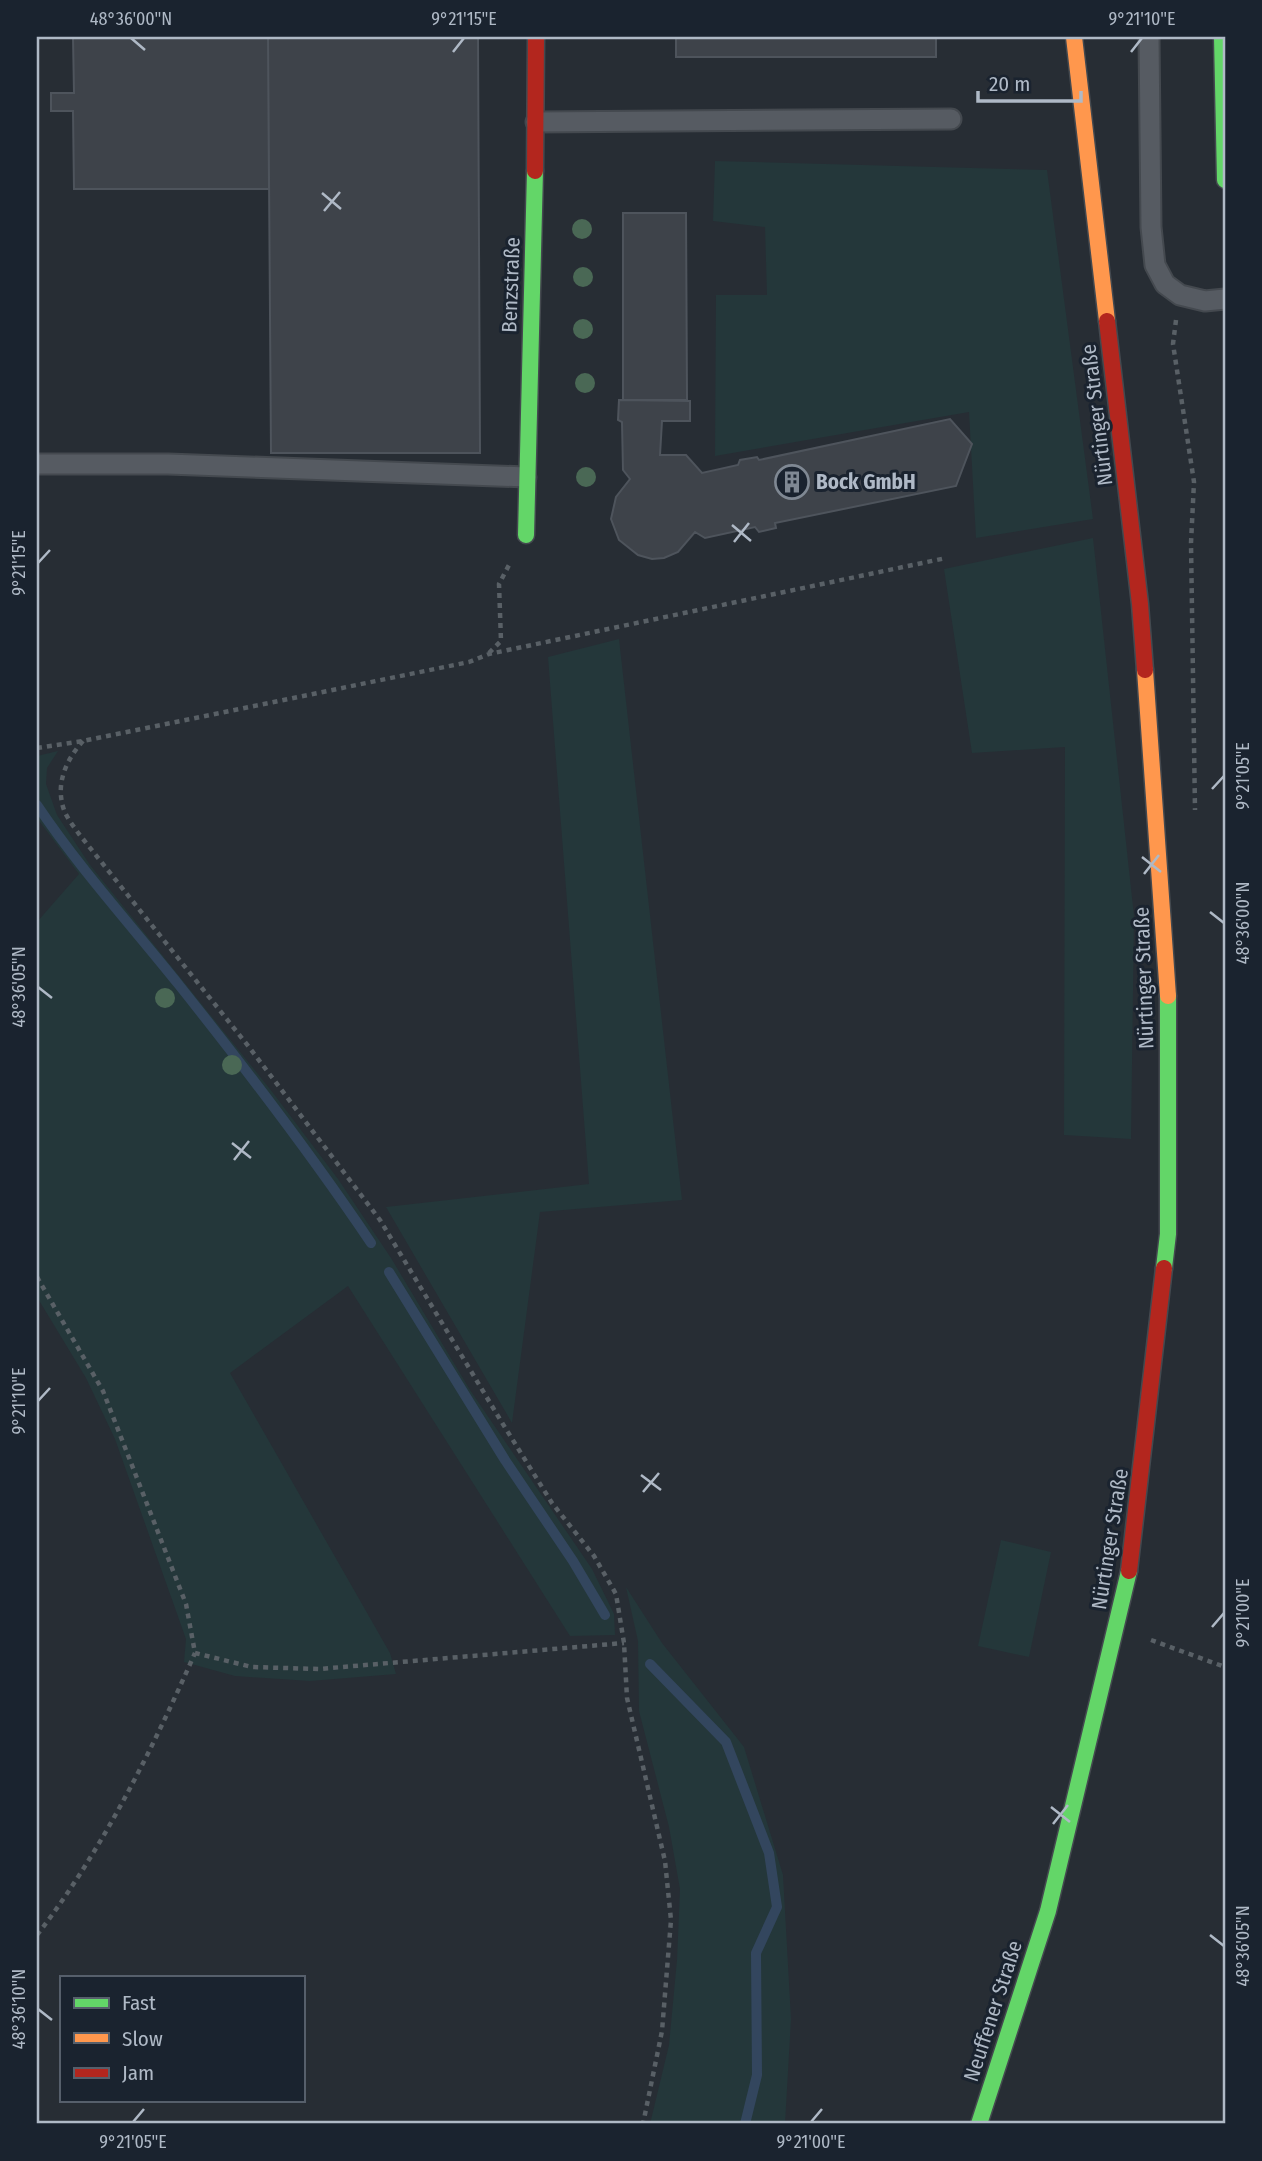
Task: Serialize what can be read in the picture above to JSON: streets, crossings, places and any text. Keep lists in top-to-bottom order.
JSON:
{
  "streets": {
    "main road": ["Benzstraße", "Nürtinger Straße", "Neuffener Straße"]
  },
  "crossings": [
    ["Nürtinger Straße", "Neuffener Straße"]
  ],
  "places": {
    "building": ["Bock GmbH"]
  },
  "legend": ["Fast", "Slow", "Jam"],
  "scale_bar": "20 m",
  "coordinates": [
    "48°36'00\"N",
    "9°21'15\"E",
    "9°21'10\"E",
    "9°21'05\"E",
    "48°36'05\"N",
    "9°21'00\"E",
    "48°36'10\"N"
  ]
}
